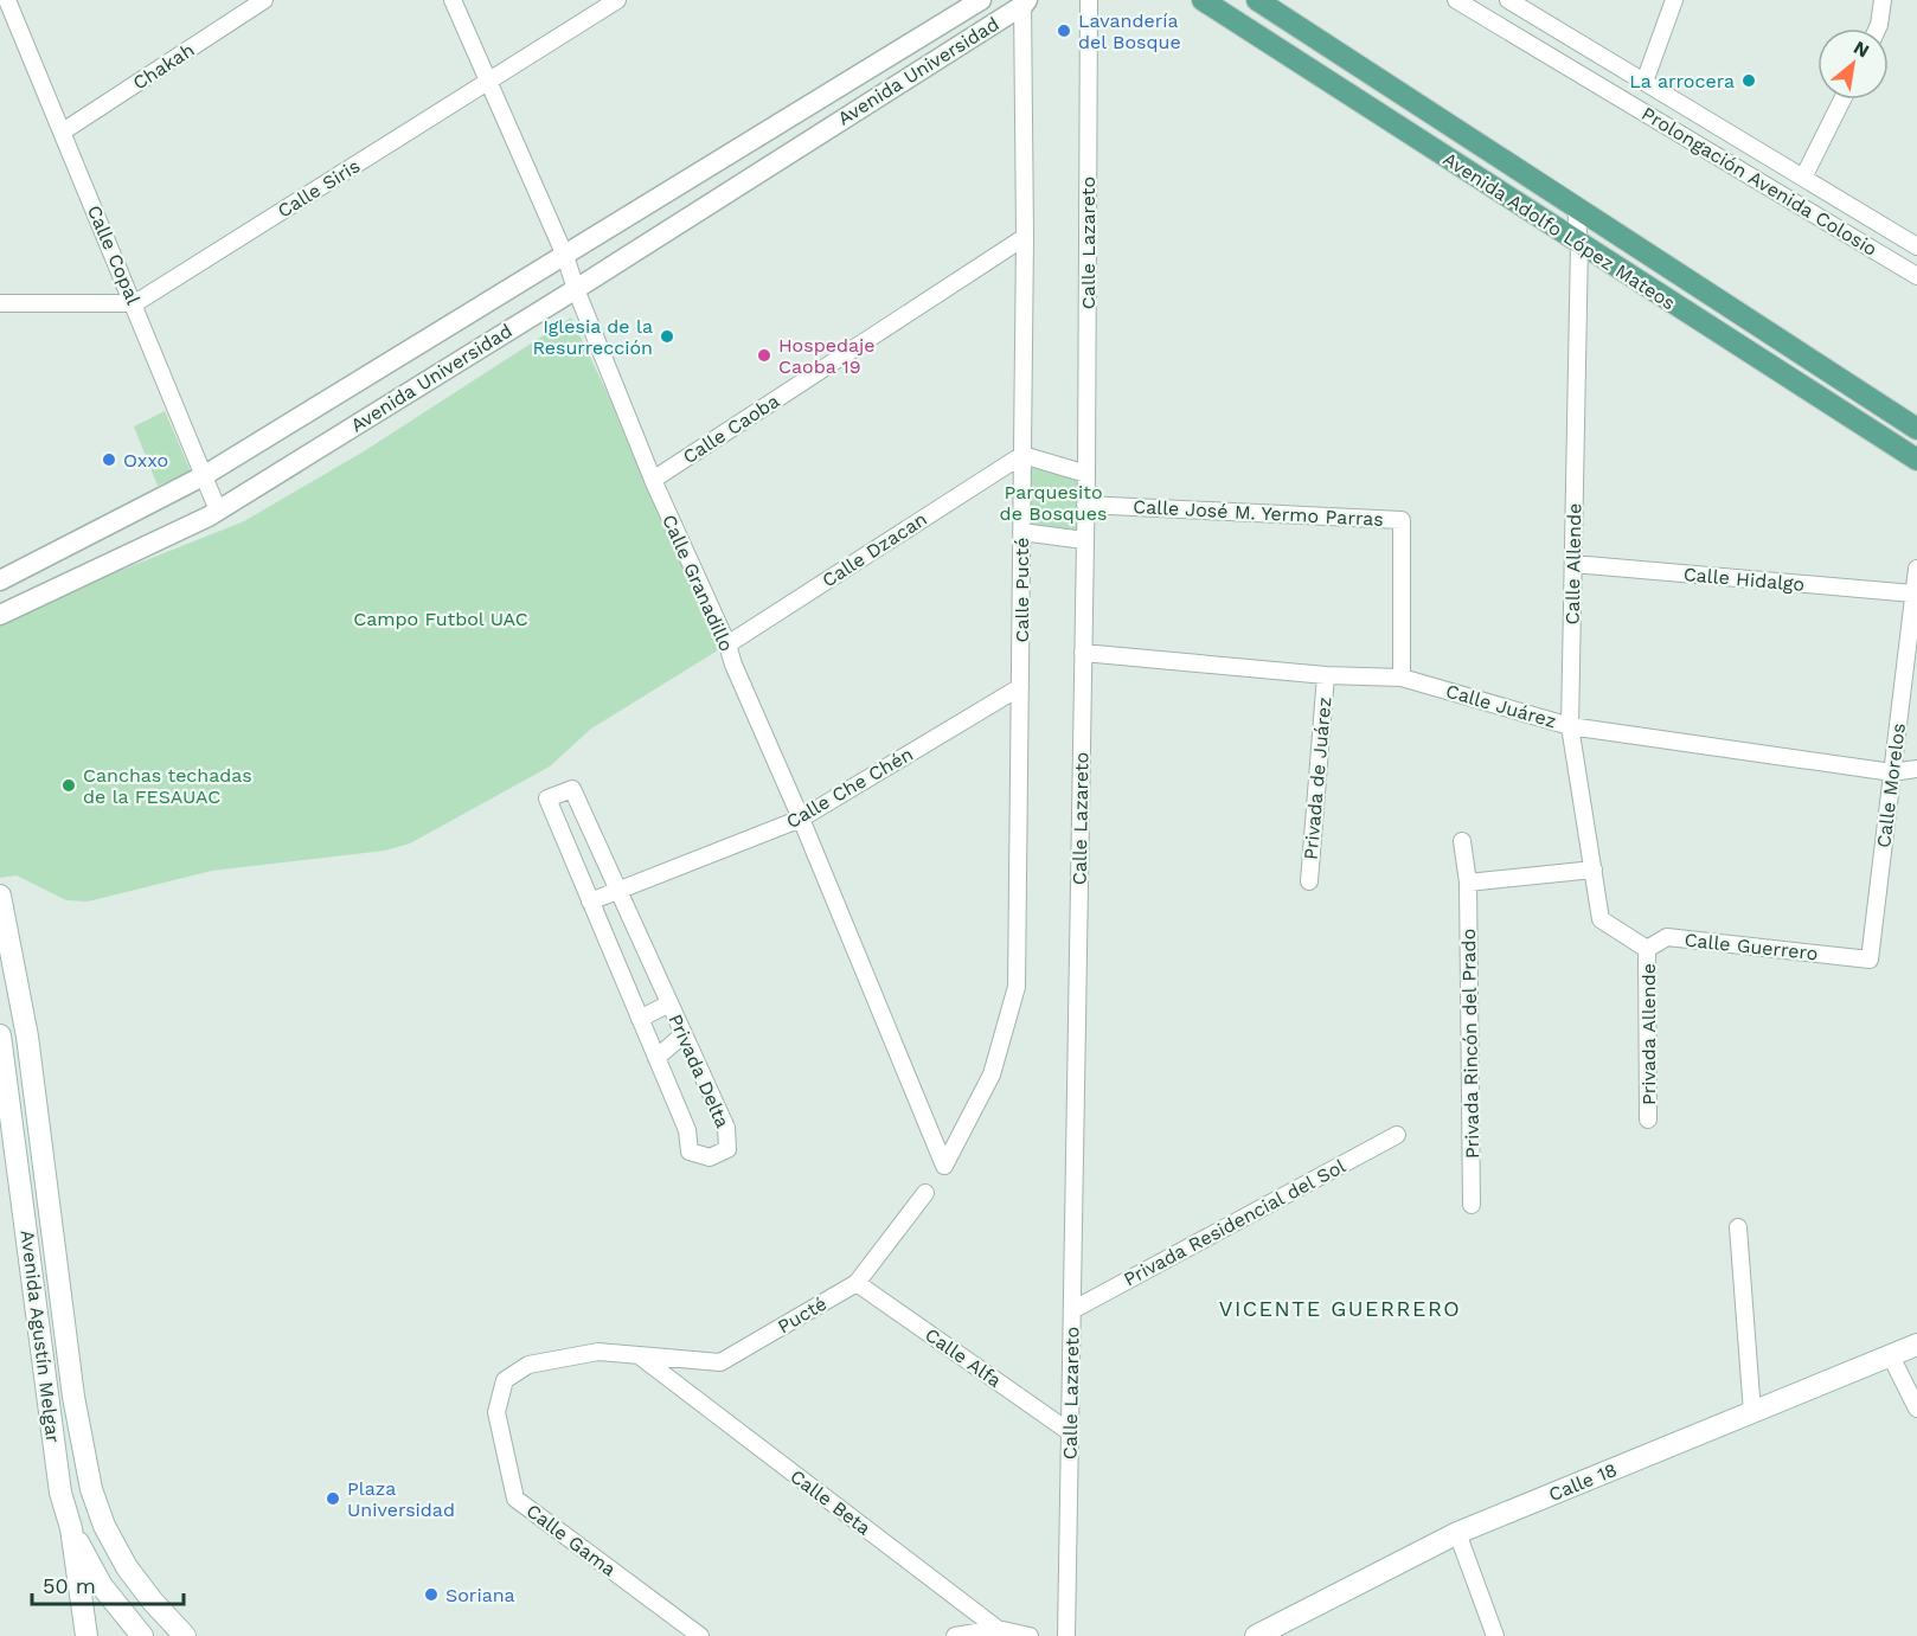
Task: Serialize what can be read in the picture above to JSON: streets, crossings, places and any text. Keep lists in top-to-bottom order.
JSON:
{
  "streets": {
    "main road": ["Avenida Adolfo López Mateos", "Avenida Agustín Melgar", "Calle 18"],
    "street": [
      "Chakah",
      "Avenida Universidad",
      "Prolongación Avenida Colosio",
      "Calle Siris",
      "Calle Lazareto",
      "Calle Copal",
      "Calle Caoba",
      "Calle José M. Yermo Parras",
      "Calle Dzacan",
      "Calle Allende",
      "Calle Hidalgo",
      "Calle Granadillo",
      "Calle Pucté",
      "Calle Juárez",
      "Privada de Juárez",
      "Calle Morelos",
      "Calle Che Chén",
      "Calle Guerrero",
      "Privada Allende",
      "Privada Rincón del Prado",
      "Privada Delta",
      "Privada Residencial del Sol",
      "Pucté",
      "Calle Alfa",
      "Calle Beta",
      "Calle Gama"
    ]
  },
  "crossings": [
    ["Chakah", "Calle Copal"],
    ["Avenida Universidad", "Calle Copal"],
    ["Avenida Universidad", "Calle Granadillo"],
    ["Avenida Universidad", "Calle Pucté"],
    ["Calle Siris", "Calle Copal"],
    ["Calle Siris", "Calle Granadillo"],
    ["Avenida Adolfo López Mateos", "Calle Allende"],
    ["Calle Lazareto", "Calle José M. Yermo Parras"],
    ["Calle Lazareto", "Calle Juárez"],
    ["Calle Lazareto", "Privada Residencial del Sol"],
    ["Calle Lazareto", "Calle Alfa"],
    ["Calle Caoba", "Calle Granadillo"],
    ["Calle Caoba", "Calle Pucté"],
    ["Calle José M. Yermo Parras", "Calle Juárez"],
    ["Calle Dzacan", "Calle Granadillo"],
    ["Calle Dzacan", "Calle Pucté"],
    ["Calle Allende", "Calle Hidalgo"],
    ["Calle Allende", "Calle Juárez"],
    ["Calle Allende", "Calle Guerrero"],
    ["Calle Allende", "Privada Allende"],
    ["Calle Hidalgo", "Calle Morelos"],
    ["Calle Granadillo", "Calle Pucté"],
    ["Calle Granadillo", "Calle Che Chén"],
    ["Calle Pucté", "Calle Che Chén"],
    ["Calle Juárez", "Privada de Juárez"],
    ["Calle Juárez", "Calle Morelos"],
    ["Calle Morelos", "Calle Guerrero"],
    ["Calle Che Chén", "Privada Delta"],
    ["Calle Guerrero", "Privada Allende"],
    ["Pucté", "Calle Alfa"],
    ["Pucté", "Calle Beta"],
    ["Pucté", "Calle Gama"],
    ["Calle Beta", "Calle Gama"]
  ],
  "districts": ["VICENTE GUERRERO"],
  "parks": ["Parquesito de Bosques", "Campo Futbol UAC"],
  "places": [
    "Lavandería del Bosque",
    "La arrocera",
    "Iglesia de la Resurrección",
    "Hospedaje Caoba 19",
    "Oxxo",
    "Canchas techadas de la FESAUAC",
    "Plaza Universidad",
    "Soriana"
  ],
  "scale_bar": "50 m",
  "north": "top right"
}
